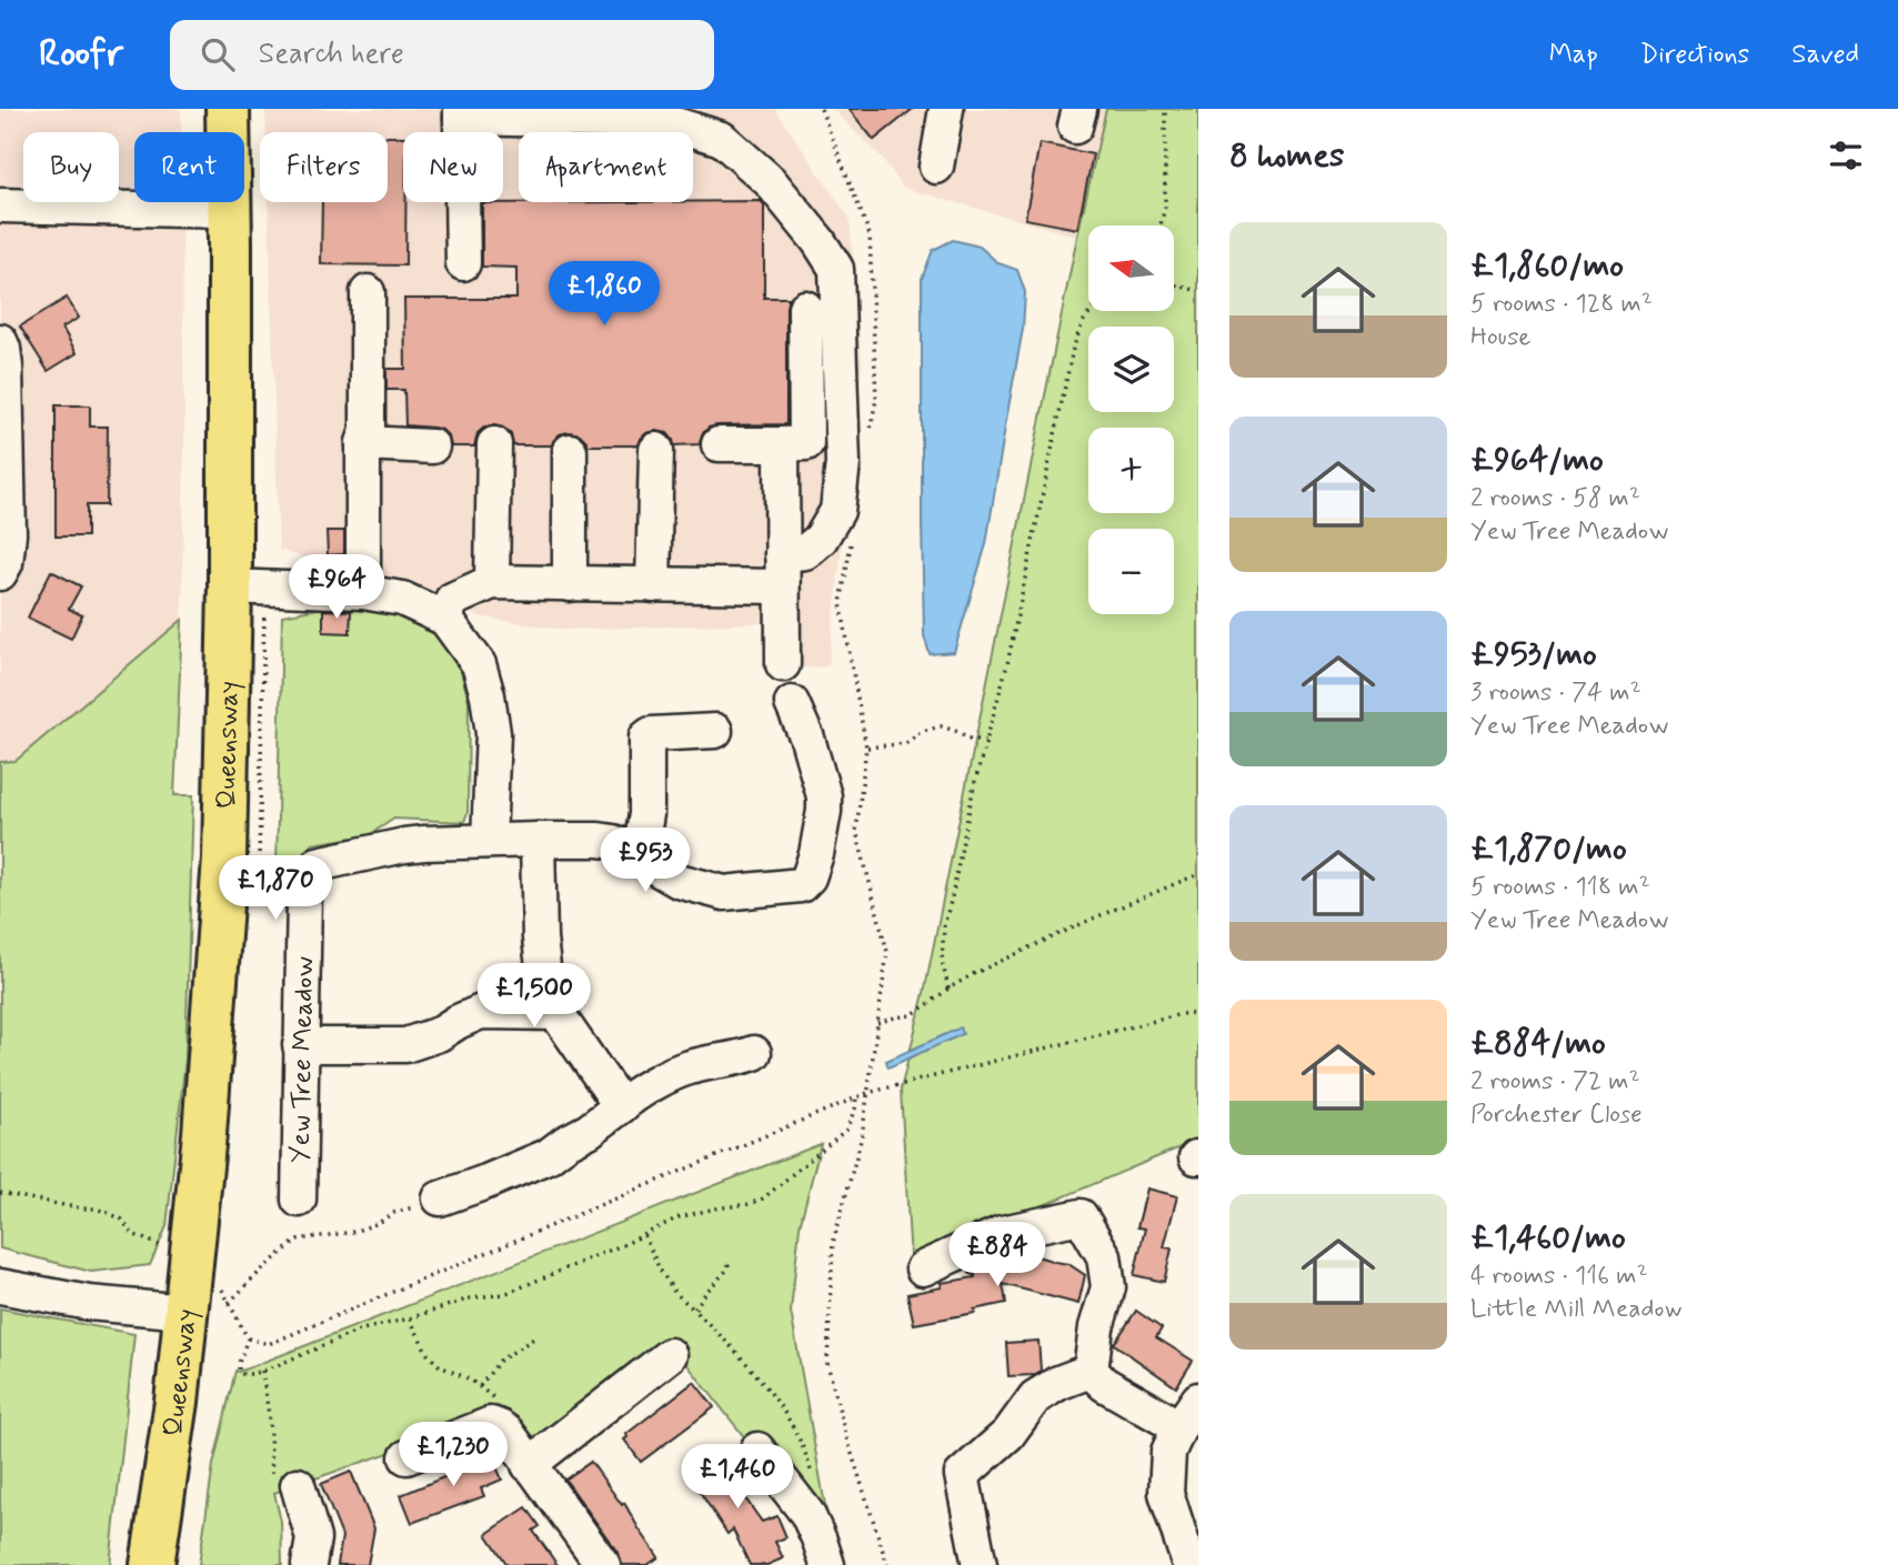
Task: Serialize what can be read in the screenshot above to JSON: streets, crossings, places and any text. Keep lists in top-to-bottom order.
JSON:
{
  "streets": {
    "main road": ["Queensway"],
    "street": ["Yew Tree Meadow"]
  },
  "north": "left",
  "page": {
    "header": "Roofr",
    "search": "Search here",
    "nav": ["Map", "Directions", "Saved"],
    "heading": "8 homes",
    "chip": [
      "Buy",
      "Rent",
      "Filters",
      "New",
      "Apartment"
    ],
    "list": [
      {
        "name": "£1,860/mo",
        "note": "5 rooms · 128 m² · House"
      },
      {
        "name": "£964/mo",
        "note": "2 rooms · 58 m² · Yew Tree Meadow"
      },
      {
        "name": "£953/mo",
        "note": "3 rooms · 74 m² · Yew Tree Meadow"
      },
      {
        "name": "£1,870/mo",
        "note": "5 rooms · 118 m² · Yew Tree Meadow"
      },
      {
        "name": "£884/mo",
        "note": "2 rooms · 72 m² · Porchester Close"
      },
      {
        "name": "£1,460/mo",
        "note": "4 rooms · 116 m² · Little Mill Meadow"
      }
    ],
    "map_buttons": ["+", "−"],
    "price": [
      "£1,860",
      "£964",
      "£953",
      "£1,870",
      "£1,500",
      "£884",
      "£1,230",
      "£1,460"
    ]
  }
}
